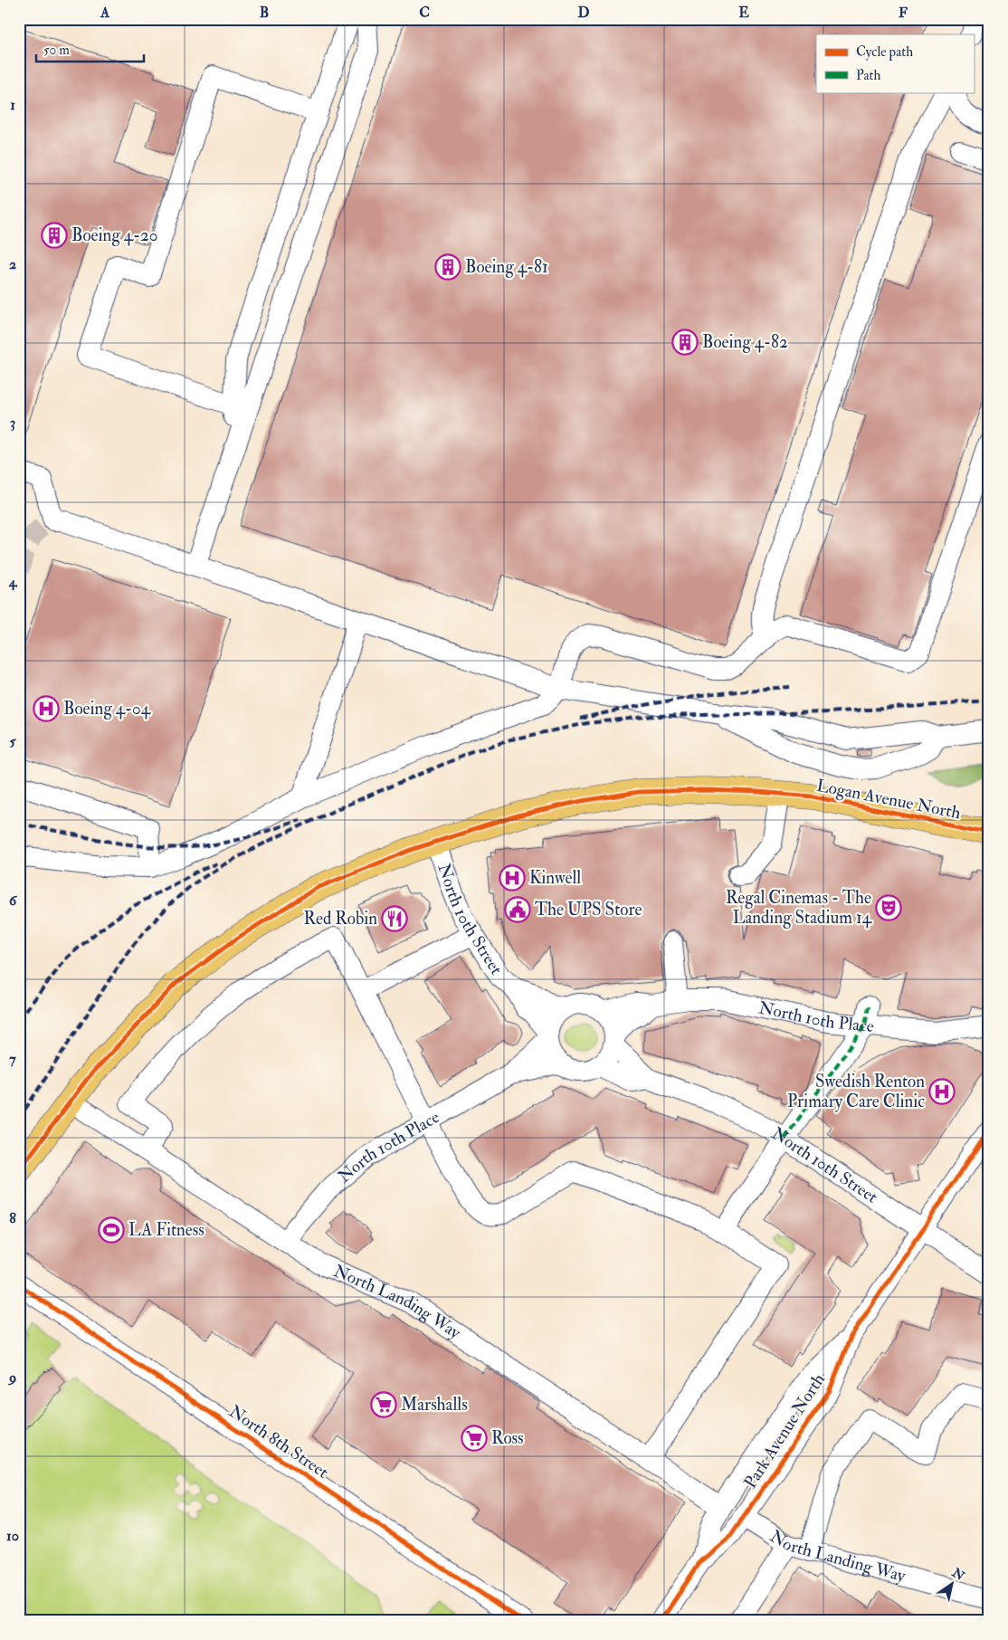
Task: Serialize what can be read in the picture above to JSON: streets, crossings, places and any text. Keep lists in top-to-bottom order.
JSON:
{
  "streets": {
    "main road": ["Logan Avenue North"],
    "street": [
      "North 10th Street",
      "North 10th Place",
      "North Landing Way",
      "Park Avenue North",
      "North 8th Street"
    ]
  },
  "crossings": [
    ["Logan Avenue North", "North 10th Street"],
    ["Logan Avenue North", "North Landing Way"],
    ["North 10th Street", "North 10th Place"],
    ["North 10th Street", "Park Avenue North"],
    ["North 10th Place", "North Landing Way"],
    ["North Landing Way", "Park Avenue North"]
  ],
  "places": {
    "building": ["Boeing 4-20", "Boeing 4-81", "Boeing 4-82"],
    "hospital": ["Boeing 4-04", "Kinwell", "Swedish Renton Primary Care Clinic"],
    "theatre": ["Regal Cinemas - The Landing Stadium 14"],
    "public building": ["The UPS Store"],
    "restaurant": ["Red Robin"],
    "sports": ["LA Fitness"],
    "supermarket": ["Marshalls", "Ross"]
  },
  "legend": ["Cycle path", "Path"],
  "scale_bar": "50 m",
  "north": "top right",
  "grid": {
    "columns": [
      "A",
      "B",
      "C",
      "D",
      "E",
      "F"
    ],
    "rows": [
      "1",
      "2",
      "3",
      "4",
      "5",
      "6",
      "7",
      "8",
      "9",
      "10"
    ]
  }
}
